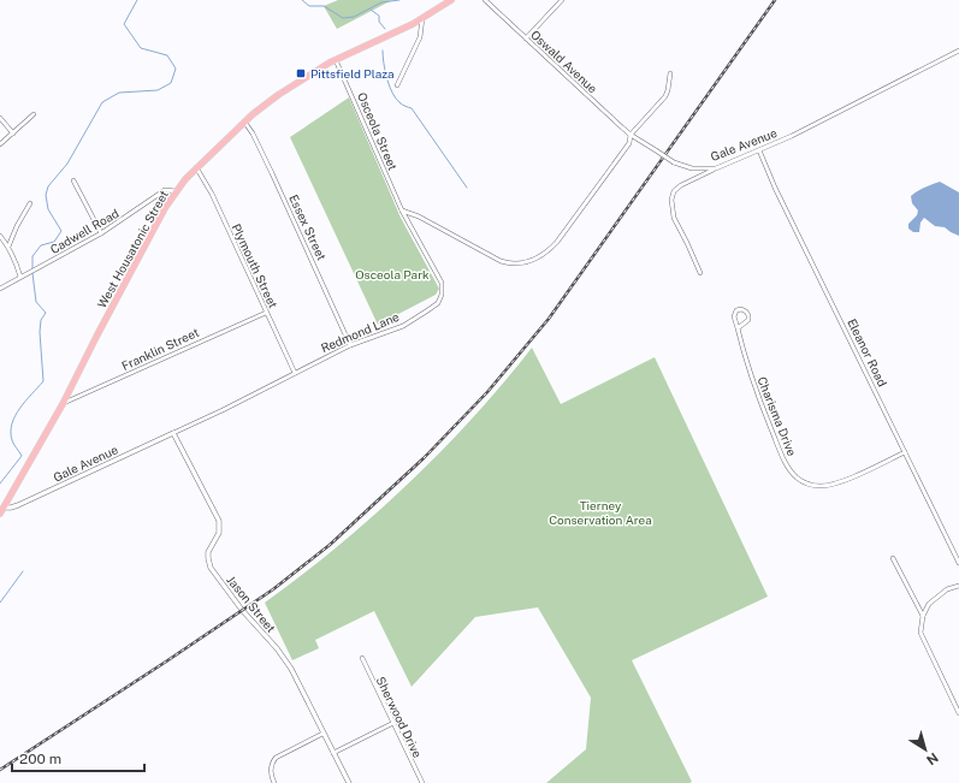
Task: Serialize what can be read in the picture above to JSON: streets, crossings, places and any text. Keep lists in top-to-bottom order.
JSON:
{
  "streets": {
    "highway": ["West Housatonic Street"],
    "street": [
      "Oswald Avenue",
      "Osceola Street",
      "Gale Avenue",
      "Essex Street",
      "Cadwell Road",
      "Plymouth Street",
      "Redmond Lane",
      "Franklin Street",
      "Eleanor Road",
      "Charisma Drive",
      "Jason Street",
      "Sherwood Drive"
    ]
  },
  "crossings": [
    ["Oswald Avenue", "Gale Avenue"],
    ["Osceola Street", "West Housatonic Street"],
    ["Osceola Street", "Redmond Lane"],
    ["Gale Avenue", "West Housatonic Street"],
    ["Gale Avenue", "Redmond Lane"],
    ["Gale Avenue", "Eleanor Road"],
    ["Gale Avenue", "Jason Street"],
    ["Essex Street", "West Housatonic Street"],
    ["Essex Street", "Redmond Lane"],
    ["Cadwell Road", "West Housatonic Street"],
    ["West Housatonic Street", "Plymouth Street"],
    ["West Housatonic Street", "Franklin Street"],
    ["Plymouth Street", "Redmond Lane"],
    ["Plymouth Street", "Franklin Street"],
    ["Redmond Lane", "Jason Street"],
    ["Eleanor Road", "Charisma Drive"]
  ],
  "parks": ["Osceola Park", "Tierney Conservation Area"],
  "places": {
    "transit": ["Pittsfield Plaza"]
  },
  "scale_bar": "200 m",
  "north": "bottom right"
}
